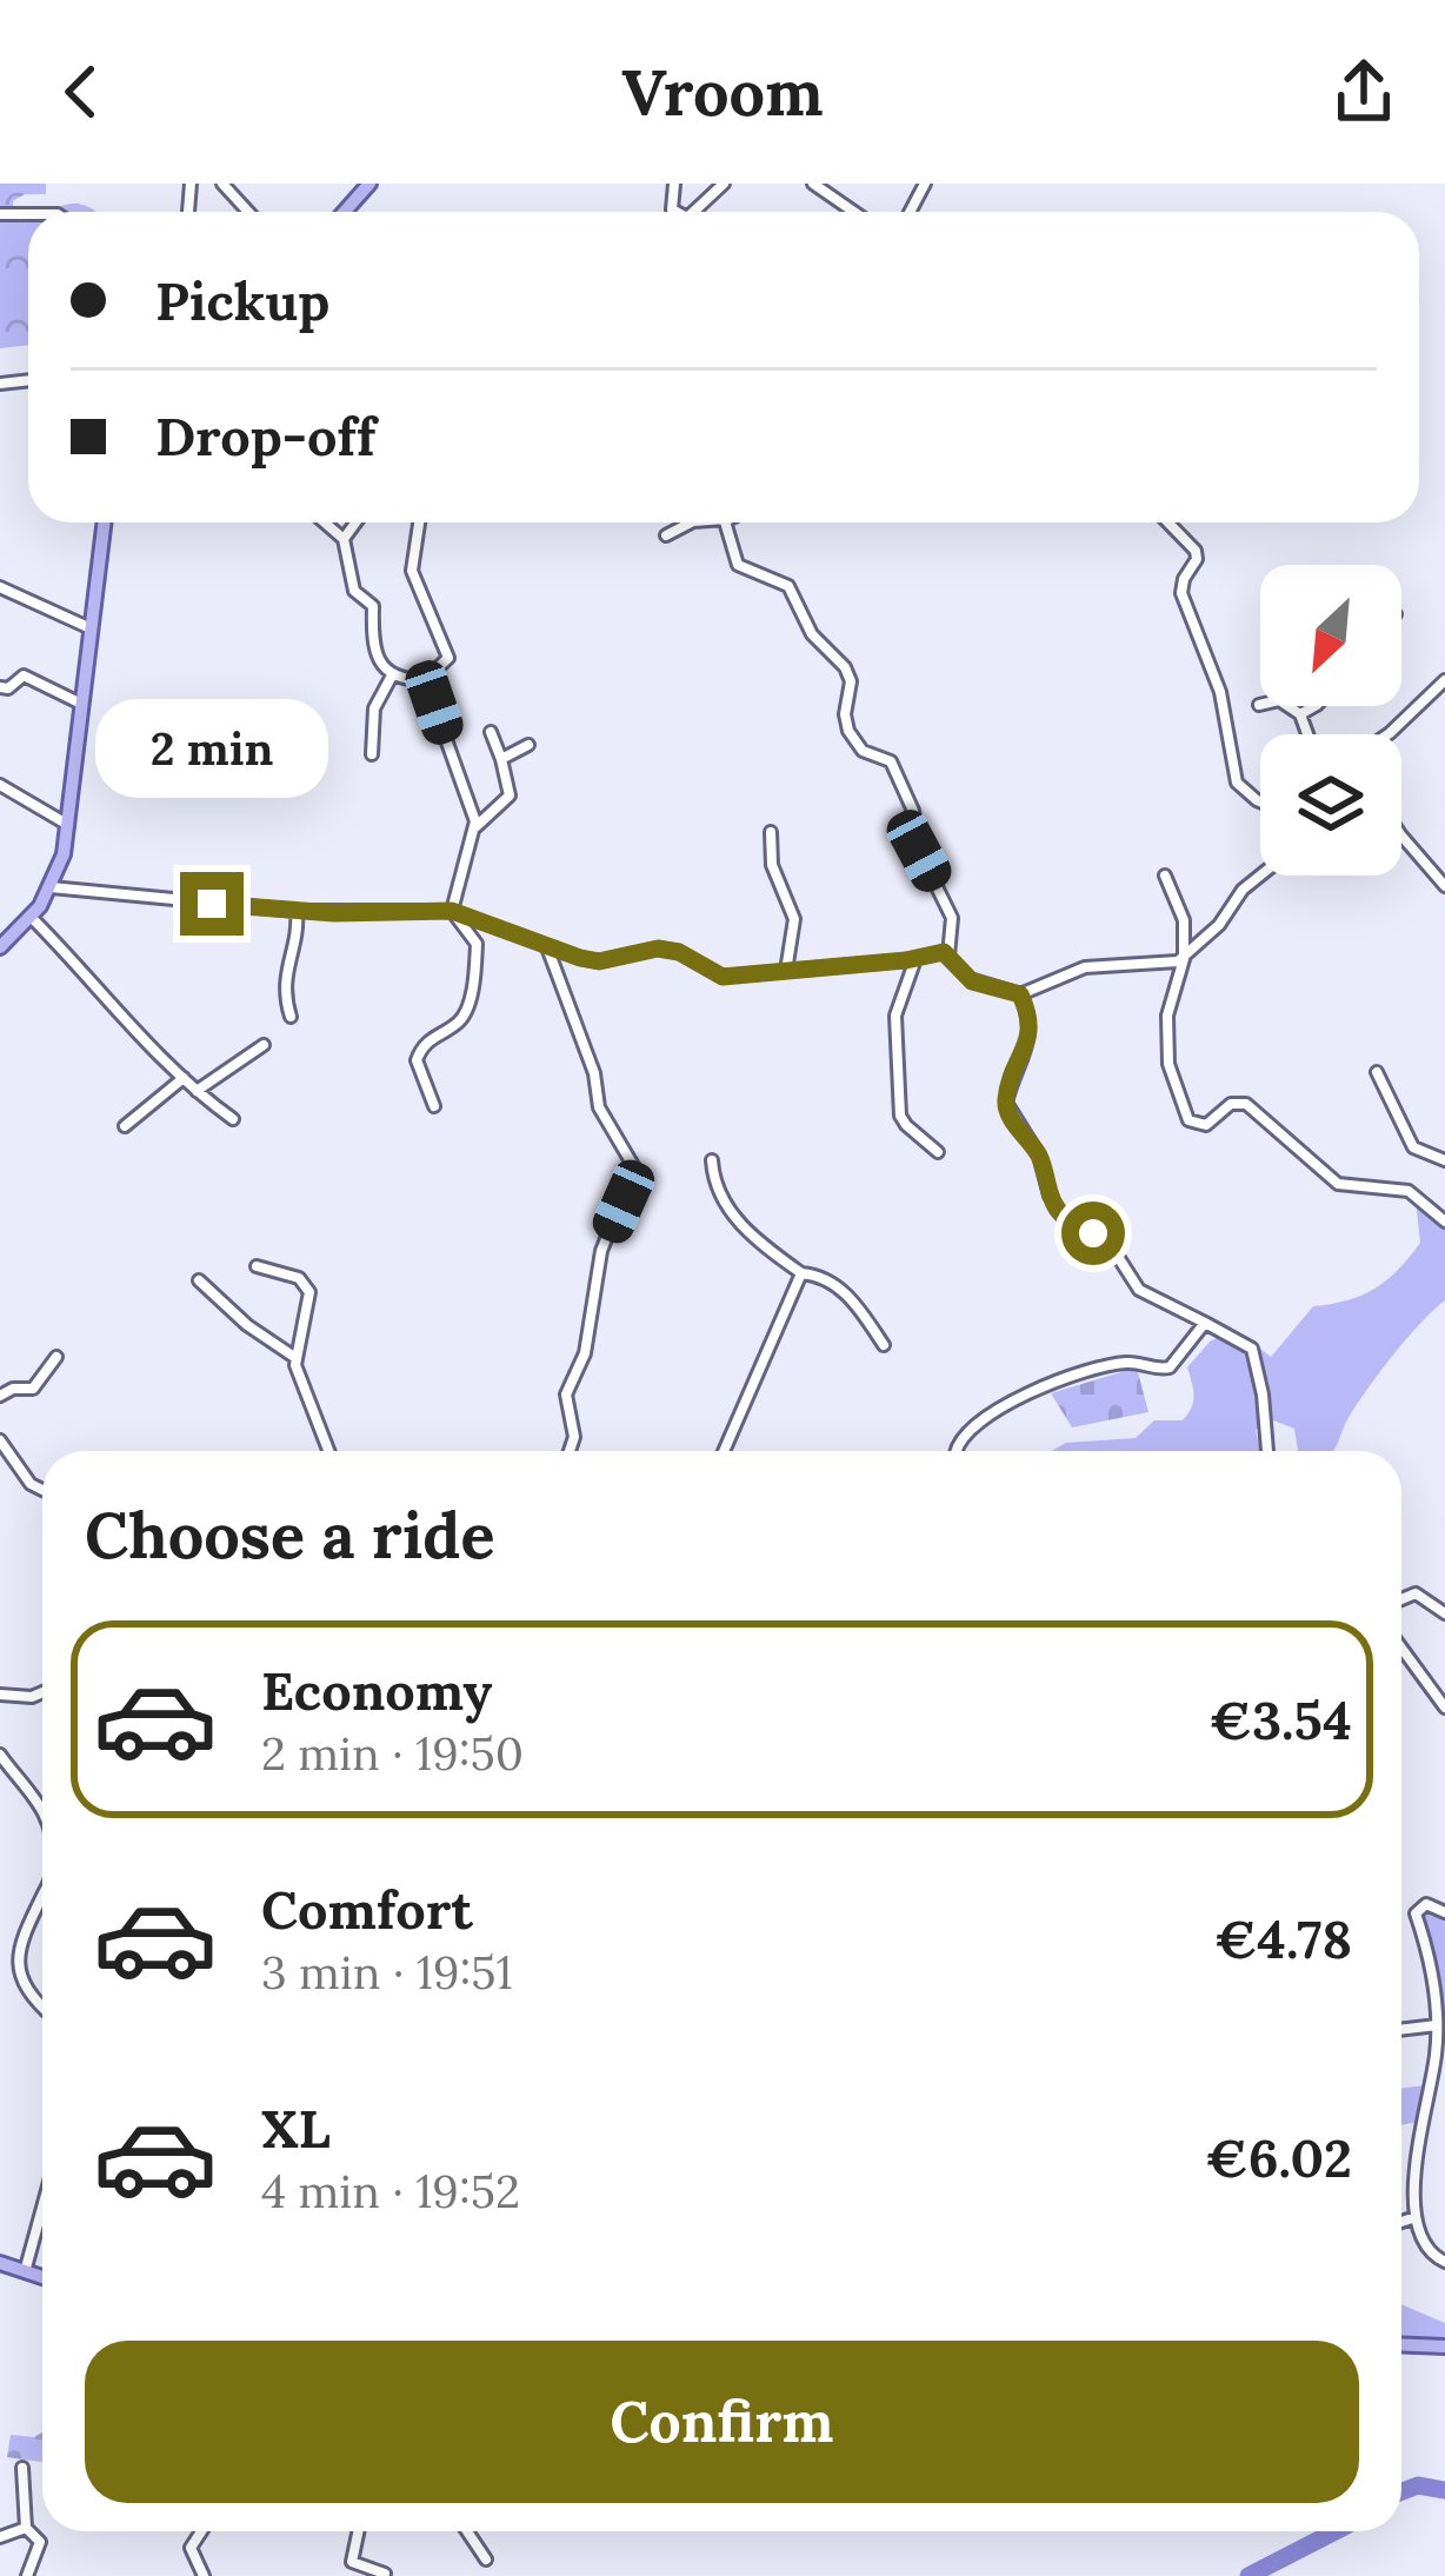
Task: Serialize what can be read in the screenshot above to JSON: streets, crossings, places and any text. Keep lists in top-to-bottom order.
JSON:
{
  "north": "bottom left",
  "page": {
    "header": "Vroom",
    "banner": ["Pickup", "Drop-off"],
    "bubble": "2 min",
    "heading": "Choose a ride",
    "list": [
      {
        "name": "Economy",
        "note": "2 min · 19:50",
        "value": "€3.54"
      },
      {
        "name": "Comfort",
        "note": "3 min · 19:51",
        "value": "€4.78"
      },
      {
        "name": "XL",
        "note": "4 min · 19:52",
        "value": "€6.02"
      }
    ],
    "buttons": "Confirm"
  }
}
